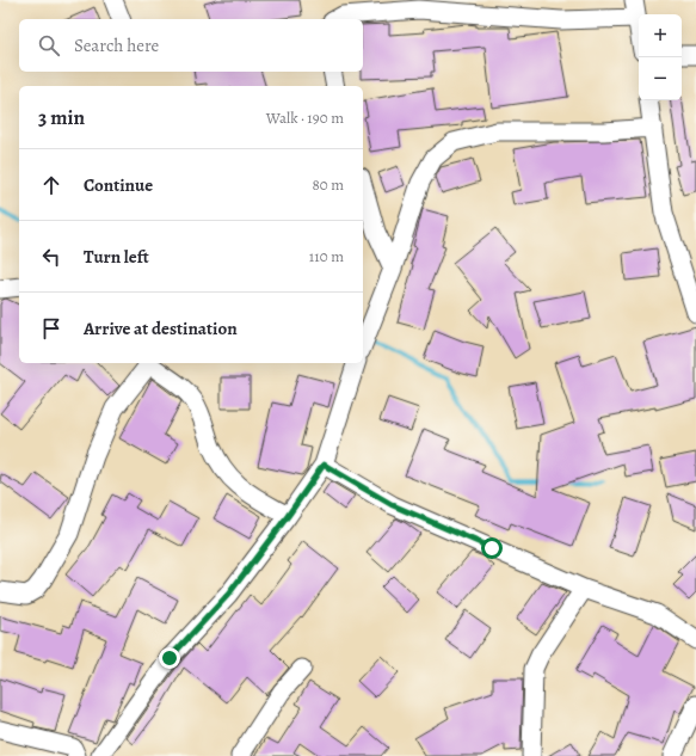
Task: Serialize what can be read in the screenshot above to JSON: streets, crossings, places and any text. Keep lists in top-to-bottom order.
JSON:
{
  "page": {
    "map_buttons": ["+", "−"],
    "search": "Search here",
    "heading": ["3 min", "Walk · 190 m"],
    "list": [
      ["Continue", "80 m"],
      ["Turn left", "110 m"],
      "Arrive at destination"
    ]
  }
}
